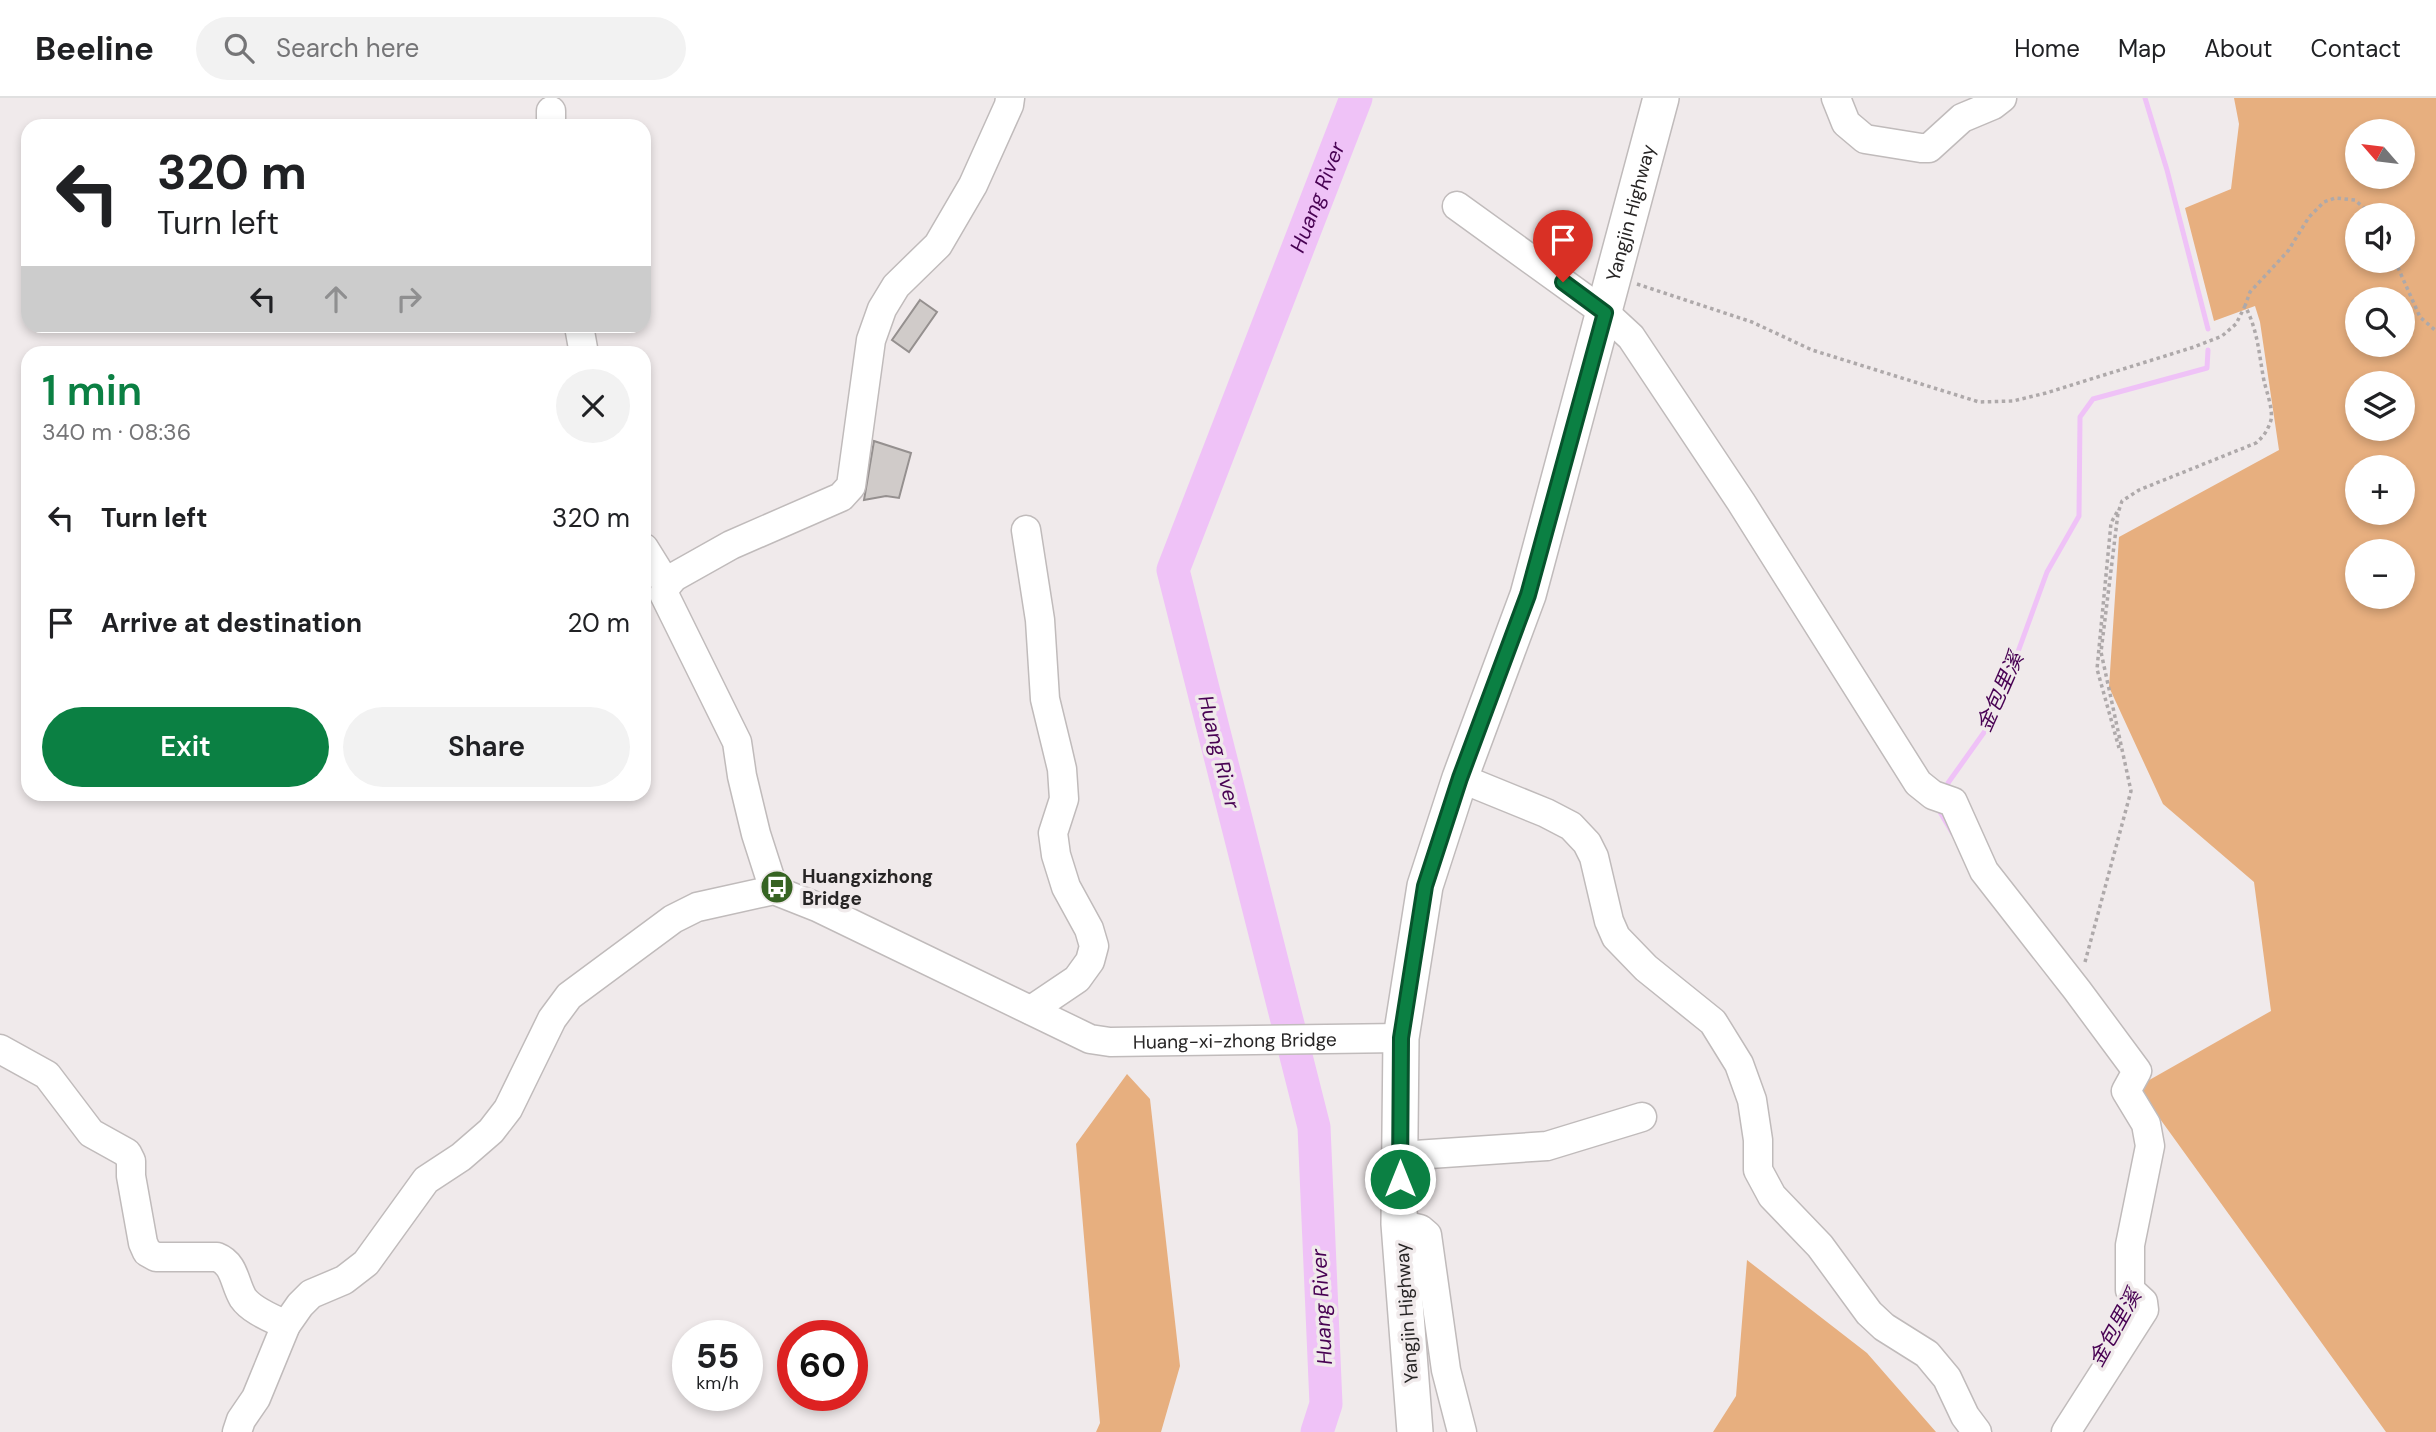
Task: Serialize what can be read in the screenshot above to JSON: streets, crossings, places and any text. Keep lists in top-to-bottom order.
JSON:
{
  "streets": {
    "main road": ["Yangjin Highway"],
    "street": ["Huang-xi-zhong Bridge"]
  },
  "crossings": [
    ["Yangjin Highway", "Huang-xi-zhong Bridge"]
  ],
  "water": ["Huang River", "金包里溪"],
  "places": {
    "bus stop": ["Huangxizhong Bridge"]
  },
  "north": "top left",
  "page": {
    "header": "Beeline",
    "search": "Search here",
    "nav": [
      "Home",
      "Map",
      "About",
      "Contact"
    ],
    "map_buttons": ["+", "−"],
    "turn": ["320 m", "Turn left"],
    "heading": ["1 min", "340 m · 08:36"],
    "list": [
      {
        "name": "Turn left",
        "value": "320 m"
      },
      {
        "name": "Arrive at destination",
        "value": "20 m"
      }
    ],
    "buttons": ["Exit", "Share"],
    "speed": "55 km/h",
    "limit": "60"
  }
}
